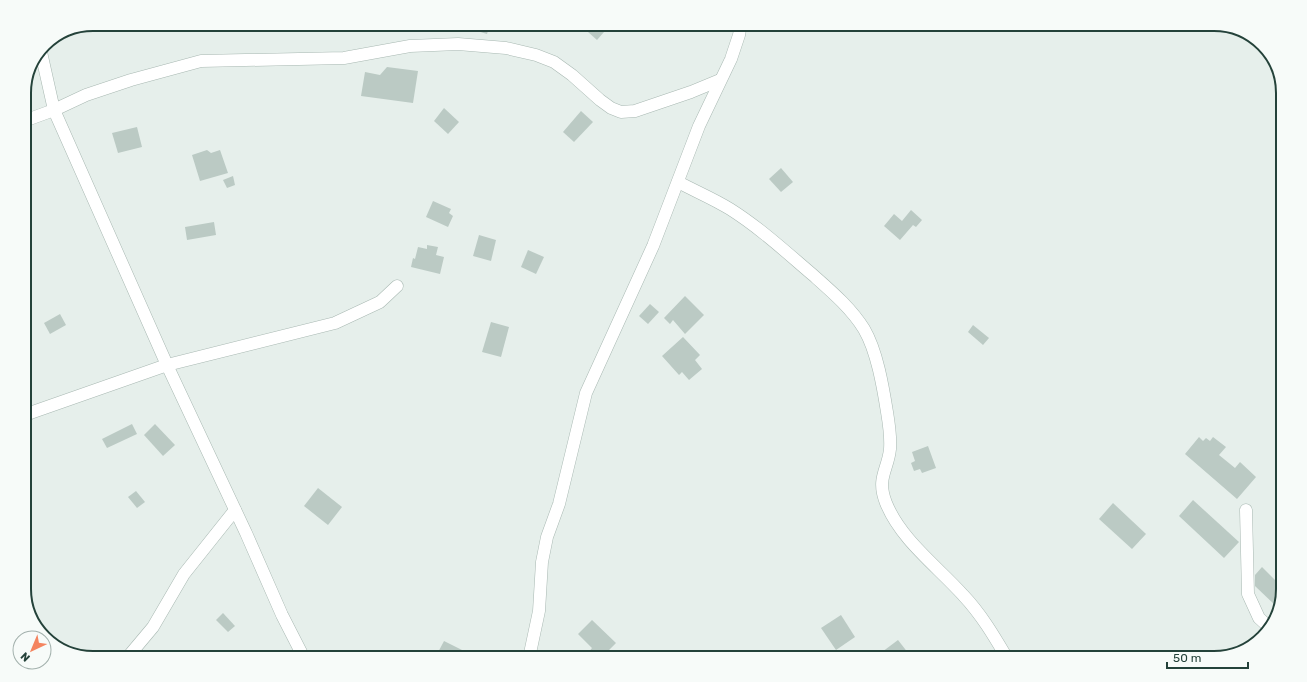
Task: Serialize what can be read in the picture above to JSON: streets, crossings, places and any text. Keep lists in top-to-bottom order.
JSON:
{
  "scale_bar": "50 m",
  "north": "bottom left"
}
